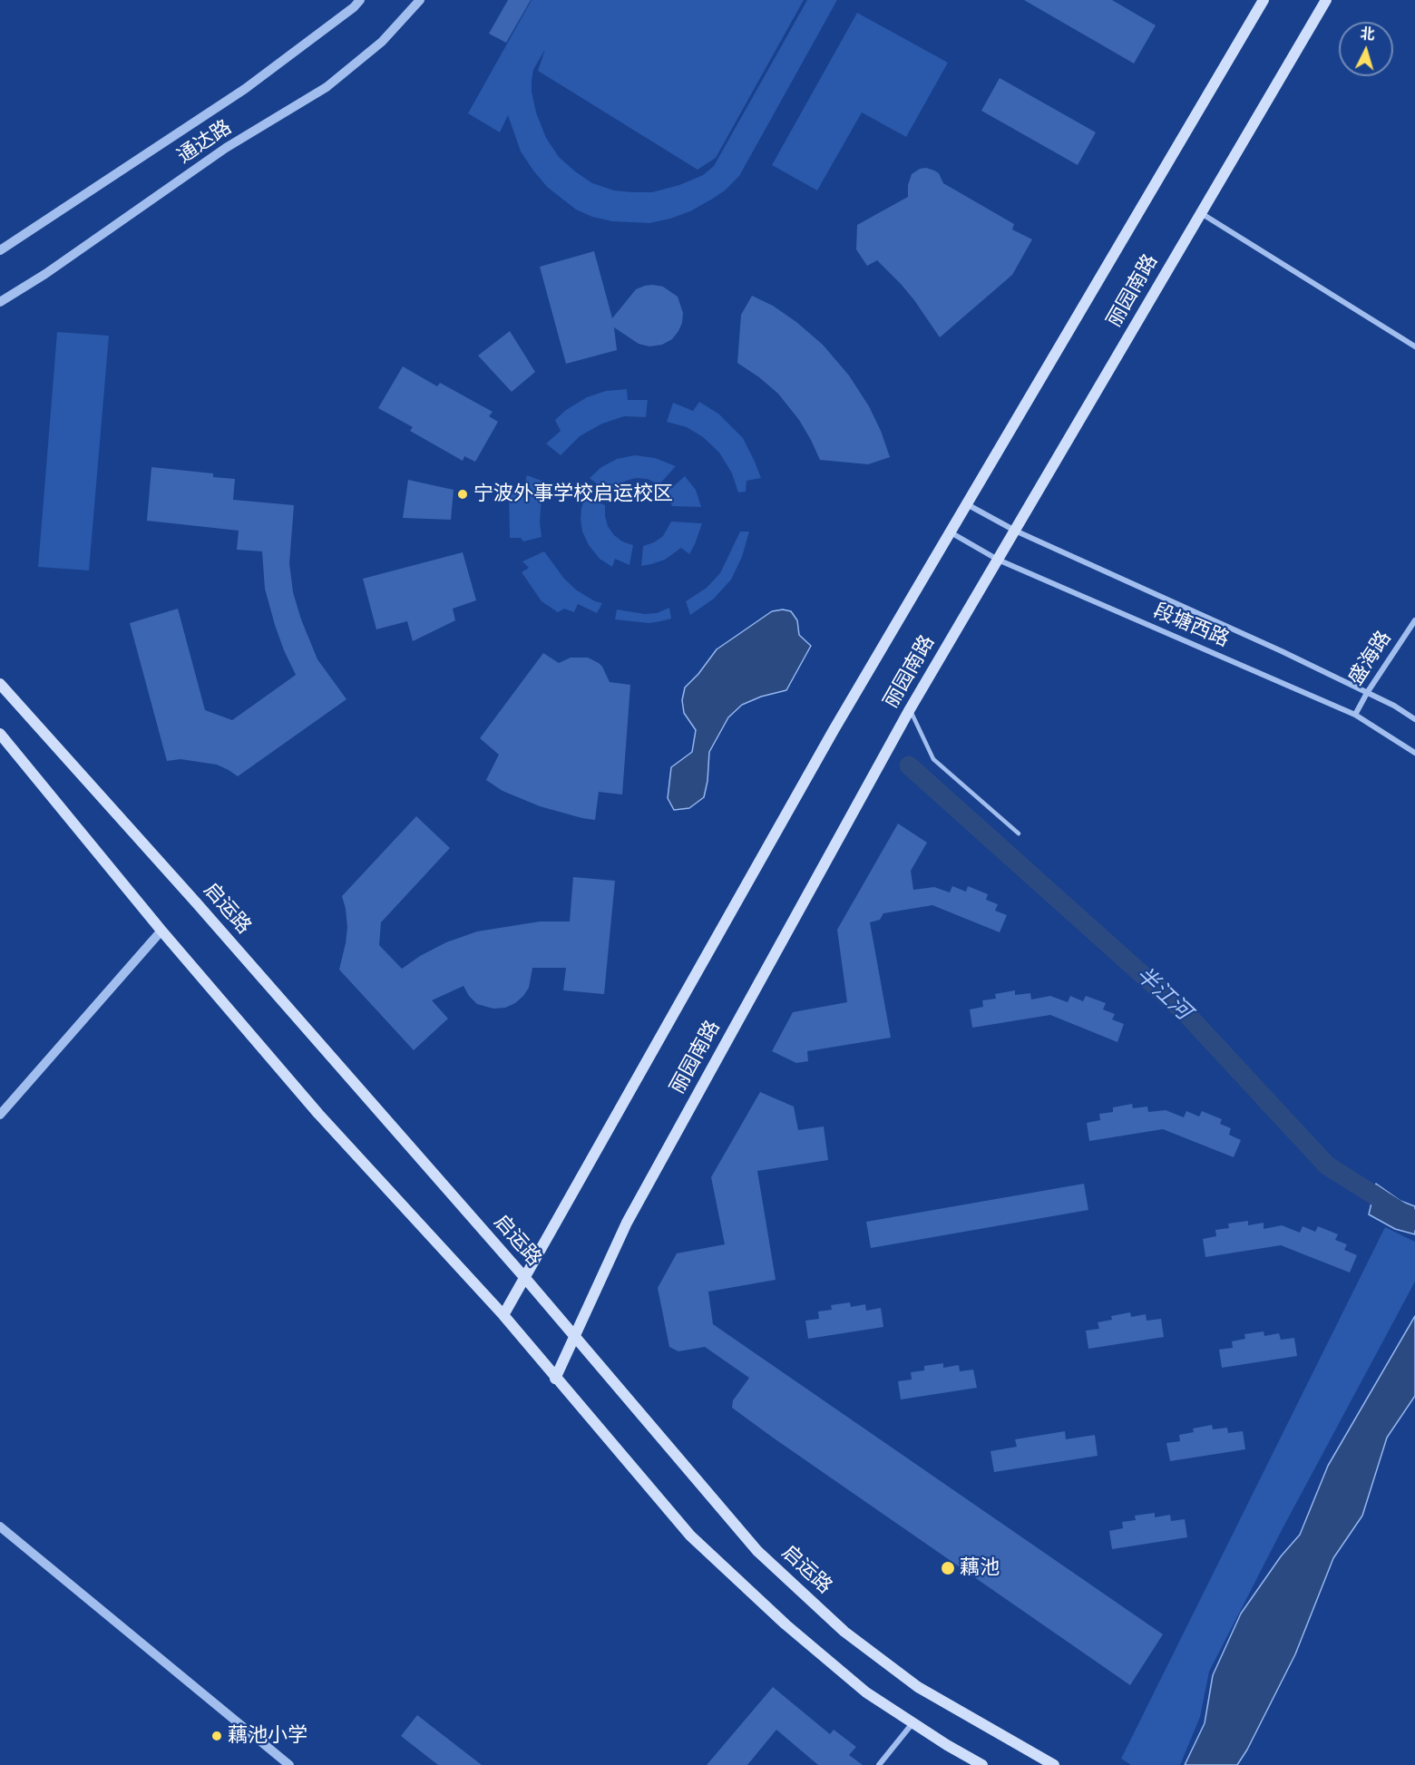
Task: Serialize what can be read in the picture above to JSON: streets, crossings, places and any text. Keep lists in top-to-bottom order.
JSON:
{
  "streets": {
    "main road": ["丽园南路", "启运路"],
    "street": ["通达路", "段塘西路", "盛海路"]
  },
  "crossings": [
    ["丽园南路", "段塘西路"],
    ["丽园南路", "启运路"],
    ["段塘西路", "盛海路"]
  ],
  "water": ["半江河"],
  "places": ["宁波外事学校启运校区", "藕池", "藕池小学"],
  "north": "top"
}
